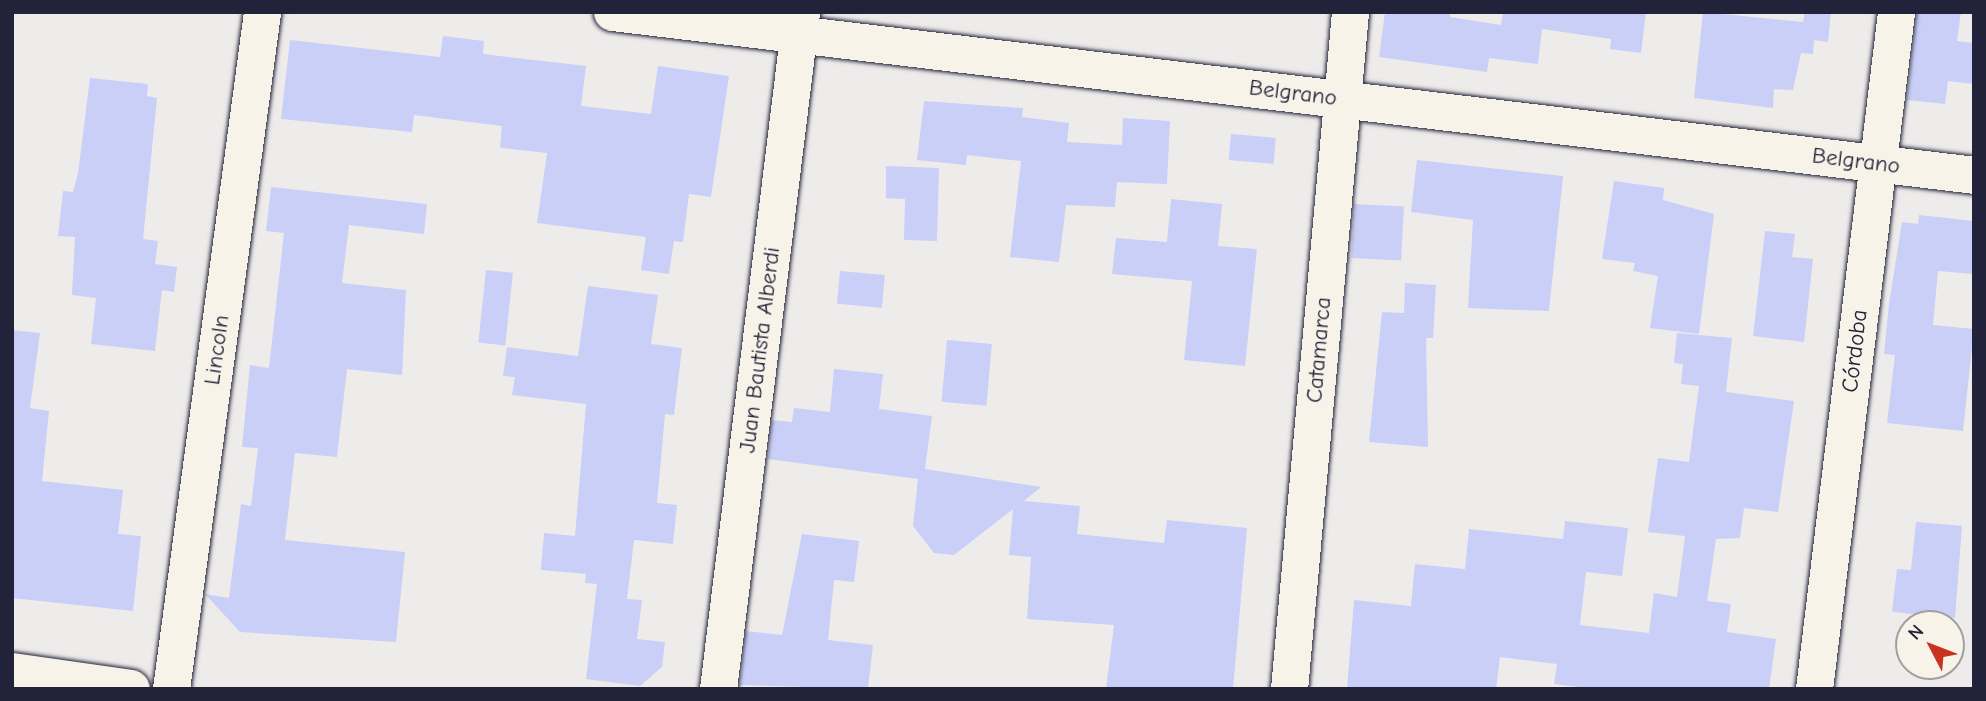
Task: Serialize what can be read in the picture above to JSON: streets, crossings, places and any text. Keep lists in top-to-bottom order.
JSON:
{
  "streets": {
    "street": [
      "Belgrano",
      "Lincoln",
      "Juan Bautista Alberdi",
      "Catamarca",
      "Córdoba"
    ]
  },
  "crossings": [
    ["Belgrano", "Juan Bautista Alberdi"],
    ["Belgrano", "Catamarca"],
    ["Belgrano", "Córdoba"]
  ],
  "north": "top left"
}
